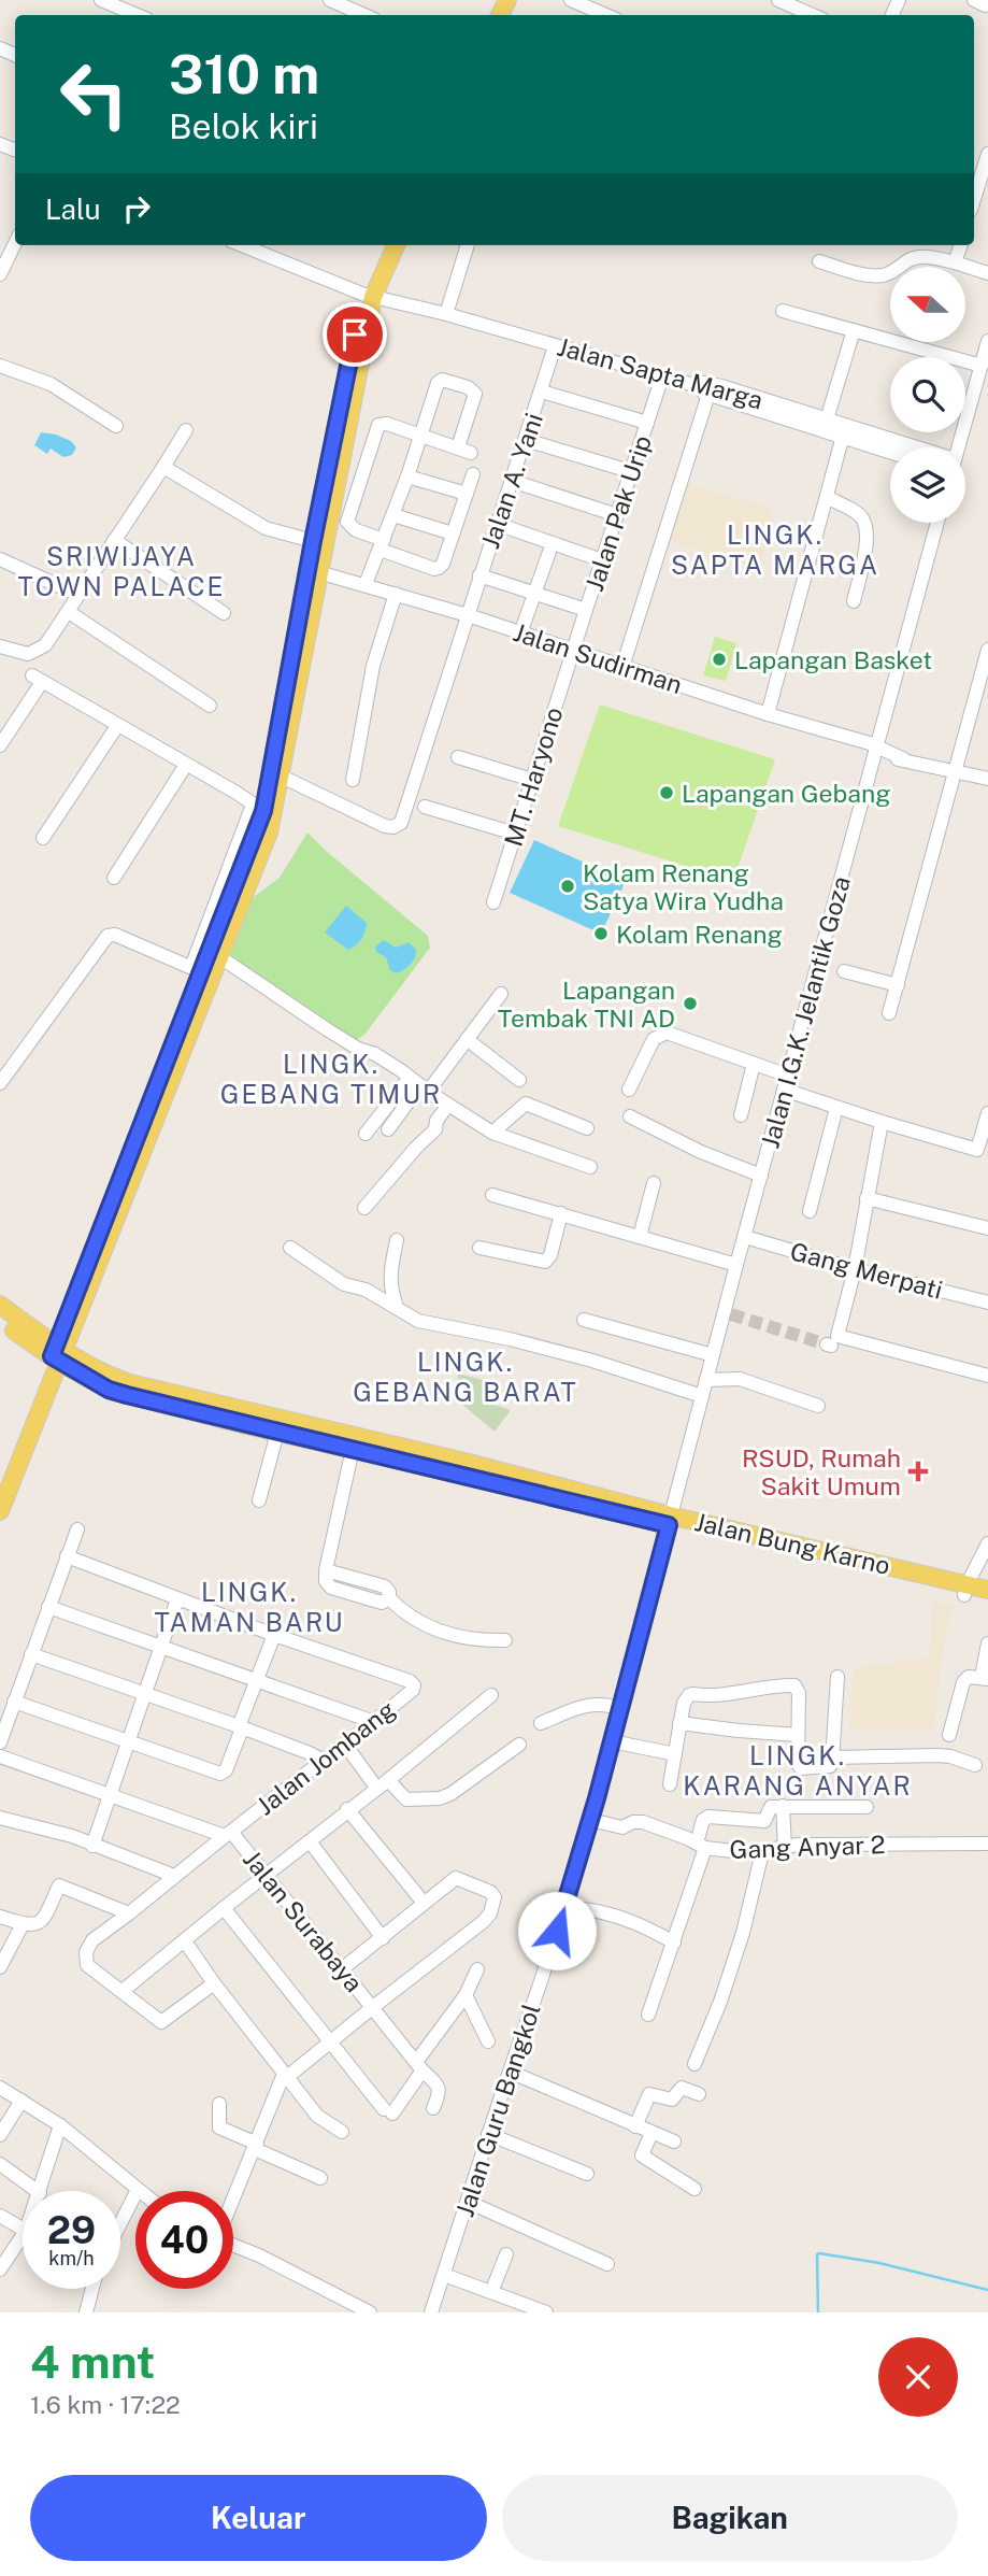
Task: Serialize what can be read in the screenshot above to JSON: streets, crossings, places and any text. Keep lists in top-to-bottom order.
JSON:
{
  "streets": {
    "street": [
      "Jalan Sapta Marga",
      "Jalan A. Yani",
      "Jalan Pak Urip",
      "Jalan Sudirman",
      "MT. Haryono",
      "Jalan I.G.K. Jelantik Goza",
      "Gang Merpati",
      "Jalan Jombang",
      "Gang Anyar 2",
      "Jalan Surabaya",
      "Jalan Guru Bangkol"
    ]
  },
  "crossings": [
    ["Jalan Sapta Marga", "Jalan A. Yani"],
    ["Jalan Sapta Marga", "Jalan Pak Urip"],
    ["Jalan A. Yani", "Jalan Sudirman"],
    ["Jalan Pak Urip", "Jalan Sudirman"],
    ["Jalan Pak Urip", "MT. Haryono"],
    ["Jalan Sudirman", "MT. Haryono"],
    ["Jalan Sudirman", "Jalan I.G.K. Jelantik Goza"],
    ["Jalan I.G.K. Jelantik Goza", "Gang Merpati"],
    ["Jalan I.G.K. Jelantik Goza", "Jalan Guru Bangkol"],
    ["Jalan Jombang", "Jalan Surabaya"],
    ["Gang Anyar 2", "Jalan Guru Bangkol"]
  ],
  "districts": [
    "LINGK. SAPTA MARGA",
    "SRIWIJAYA TOWN PALACE",
    "LINGK. GEBANG TIMUR",
    "LINGK. GEBANG BARAT",
    "LINGK. TAMAN BARU",
    "LINGK. KARANG ANYAR"
  ],
  "places": {
    "other": [
      "Lapangan Basket",
      "Lapangan Gebang",
      "Kolam Renang Satya Wira Yudha",
      "Kolam Renang",
      "Lapangan Tembak TNI AD"
    ],
    "health": ["RSUD, Rumah Sakit Umum"]
  },
  "north": "left",
  "page": {
    "turn": ["310 m", "Belok kiri"],
    "then": "Lalu",
    "speed": "29 km/h",
    "limit": "40",
    "heading": ["4 mnt", "1.6 km · 17:22"],
    "buttons": ["Keluar", "Bagikan"]
  }
}
